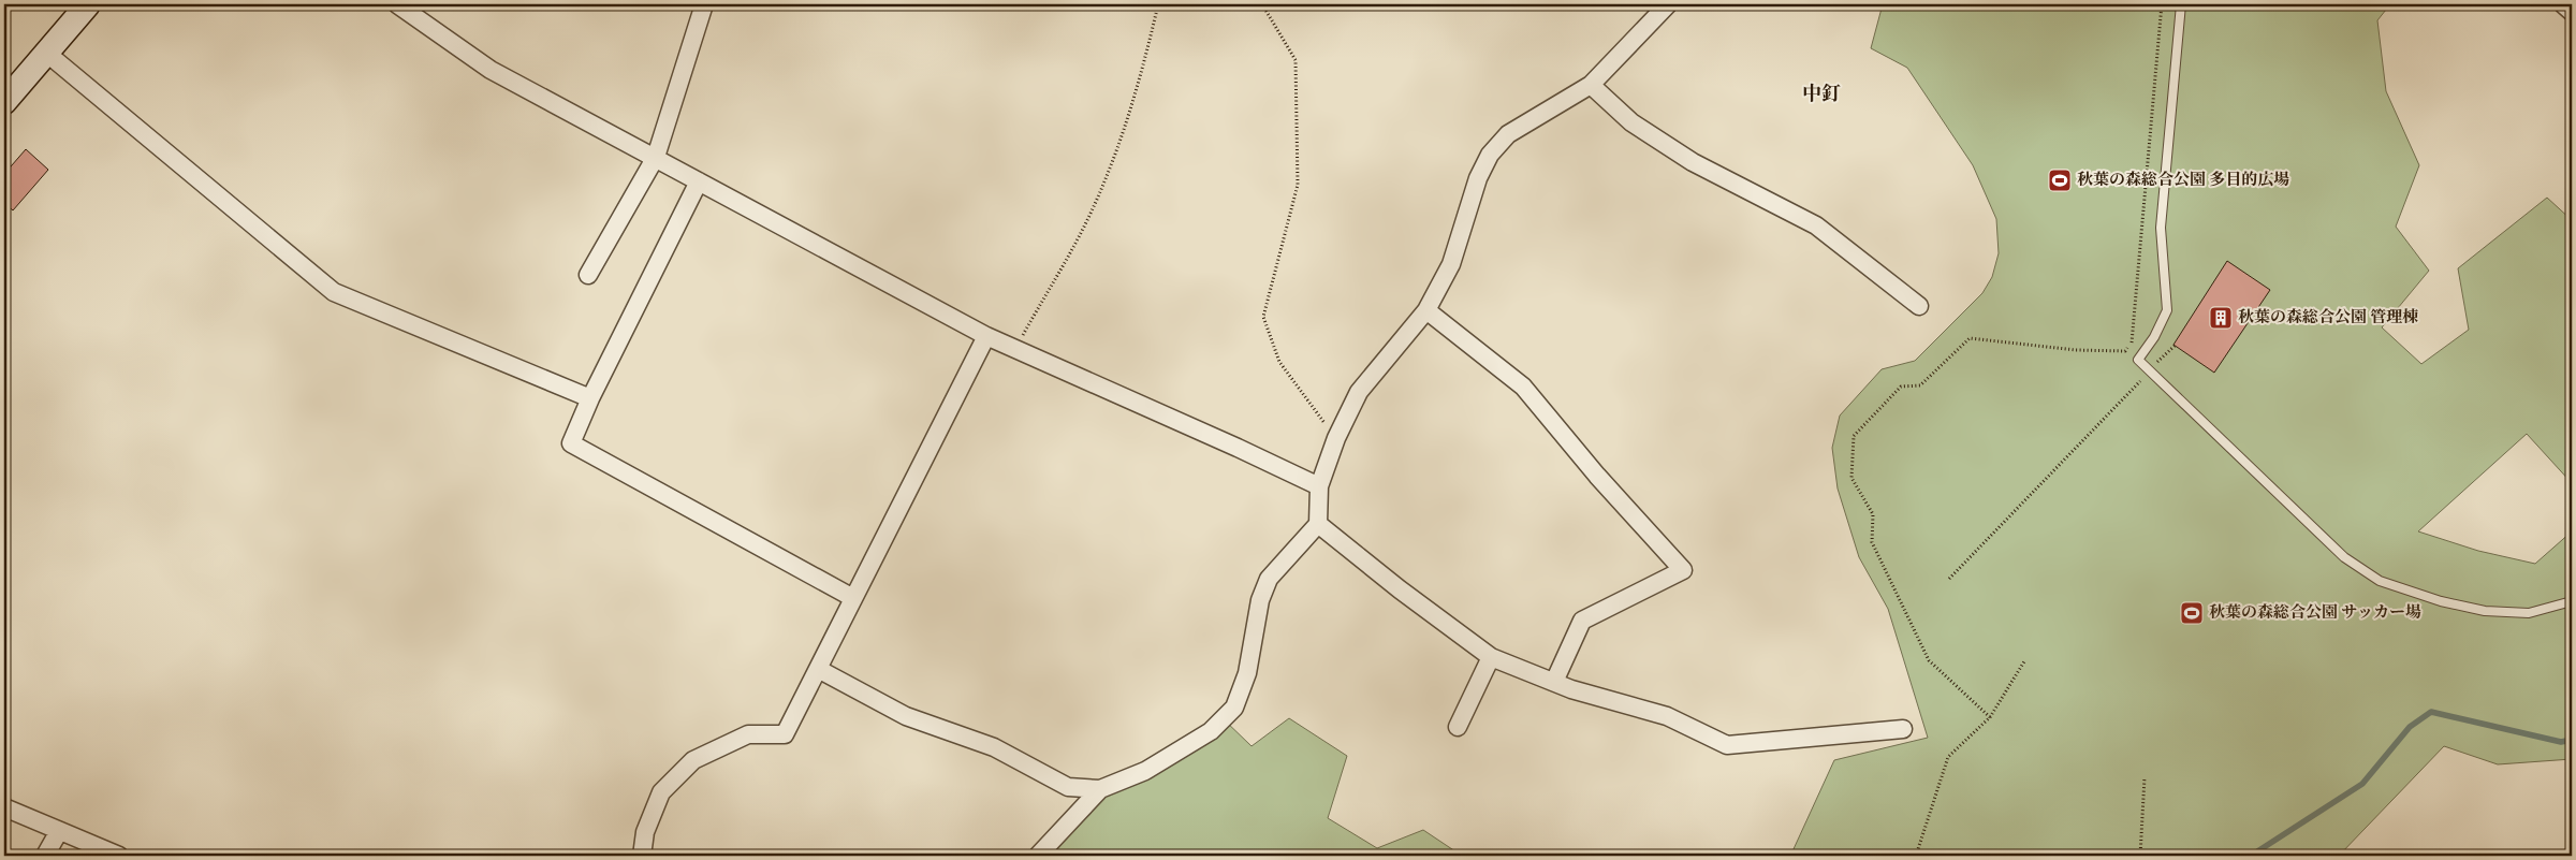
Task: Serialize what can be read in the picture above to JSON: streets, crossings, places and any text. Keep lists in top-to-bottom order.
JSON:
{
  "districts": ["中釘"],
  "places": {
    "sports": ["秋葉の森総合公園 多目的広場", "秋葉の森総合公園 サッカー場"],
    "building": ["秋葉の森総合公園 管理棟"]
  }
}
